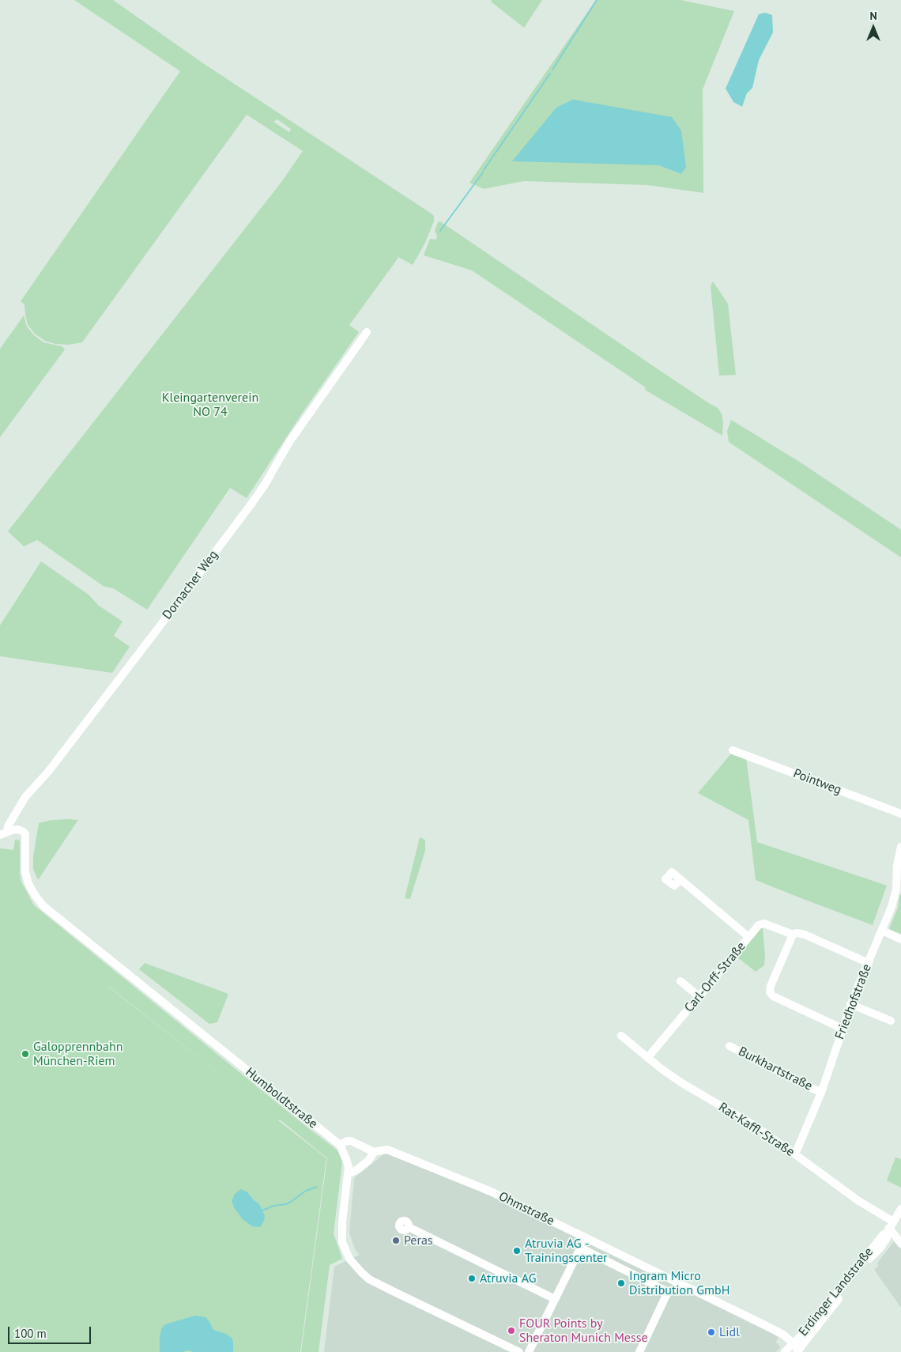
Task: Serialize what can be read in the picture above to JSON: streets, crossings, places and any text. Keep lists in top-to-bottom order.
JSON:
{
  "streets": {
    "street": [
      "Dornacher Weg",
      "Pointweg",
      "Carl-Orff-Straße",
      "Friedhofstraße",
      "Burkhartstraße",
      "Humboldtstraße",
      "Rat-Kaffl-Straße",
      "Ohmstraße",
      "Erdinger Landstraße"
    ]
  },
  "crossings": [
    ["Dornacher Weg", "Humboldtstraße"],
    ["Carl-Orff-Straße", "Rat-Kaffl-Straße"],
    ["Friedhofstraße", "Burkhartstraße"],
    ["Friedhofstraße", "Rat-Kaffl-Straße"],
    ["Humboldtstraße", "Ohmstraße"],
    ["Rat-Kaffl-Straße", "Erdinger Landstraße"],
    ["Ohmstraße", "Erdinger Landstraße"]
  ],
  "parks": ["Kleingartenverein NO 74"],
  "places": [
    "Galopprennbahn München-Riem",
    "Peras",
    "Atruvia AG - Trainingscenter",
    "Atruvia AG",
    "Ingram Micro Distribution GmbH",
    "FOUR Points by Sheraton Munich Messe",
    "Lidl"
  ],
  "scale_bar": "100 m",
  "north": "top"
}
